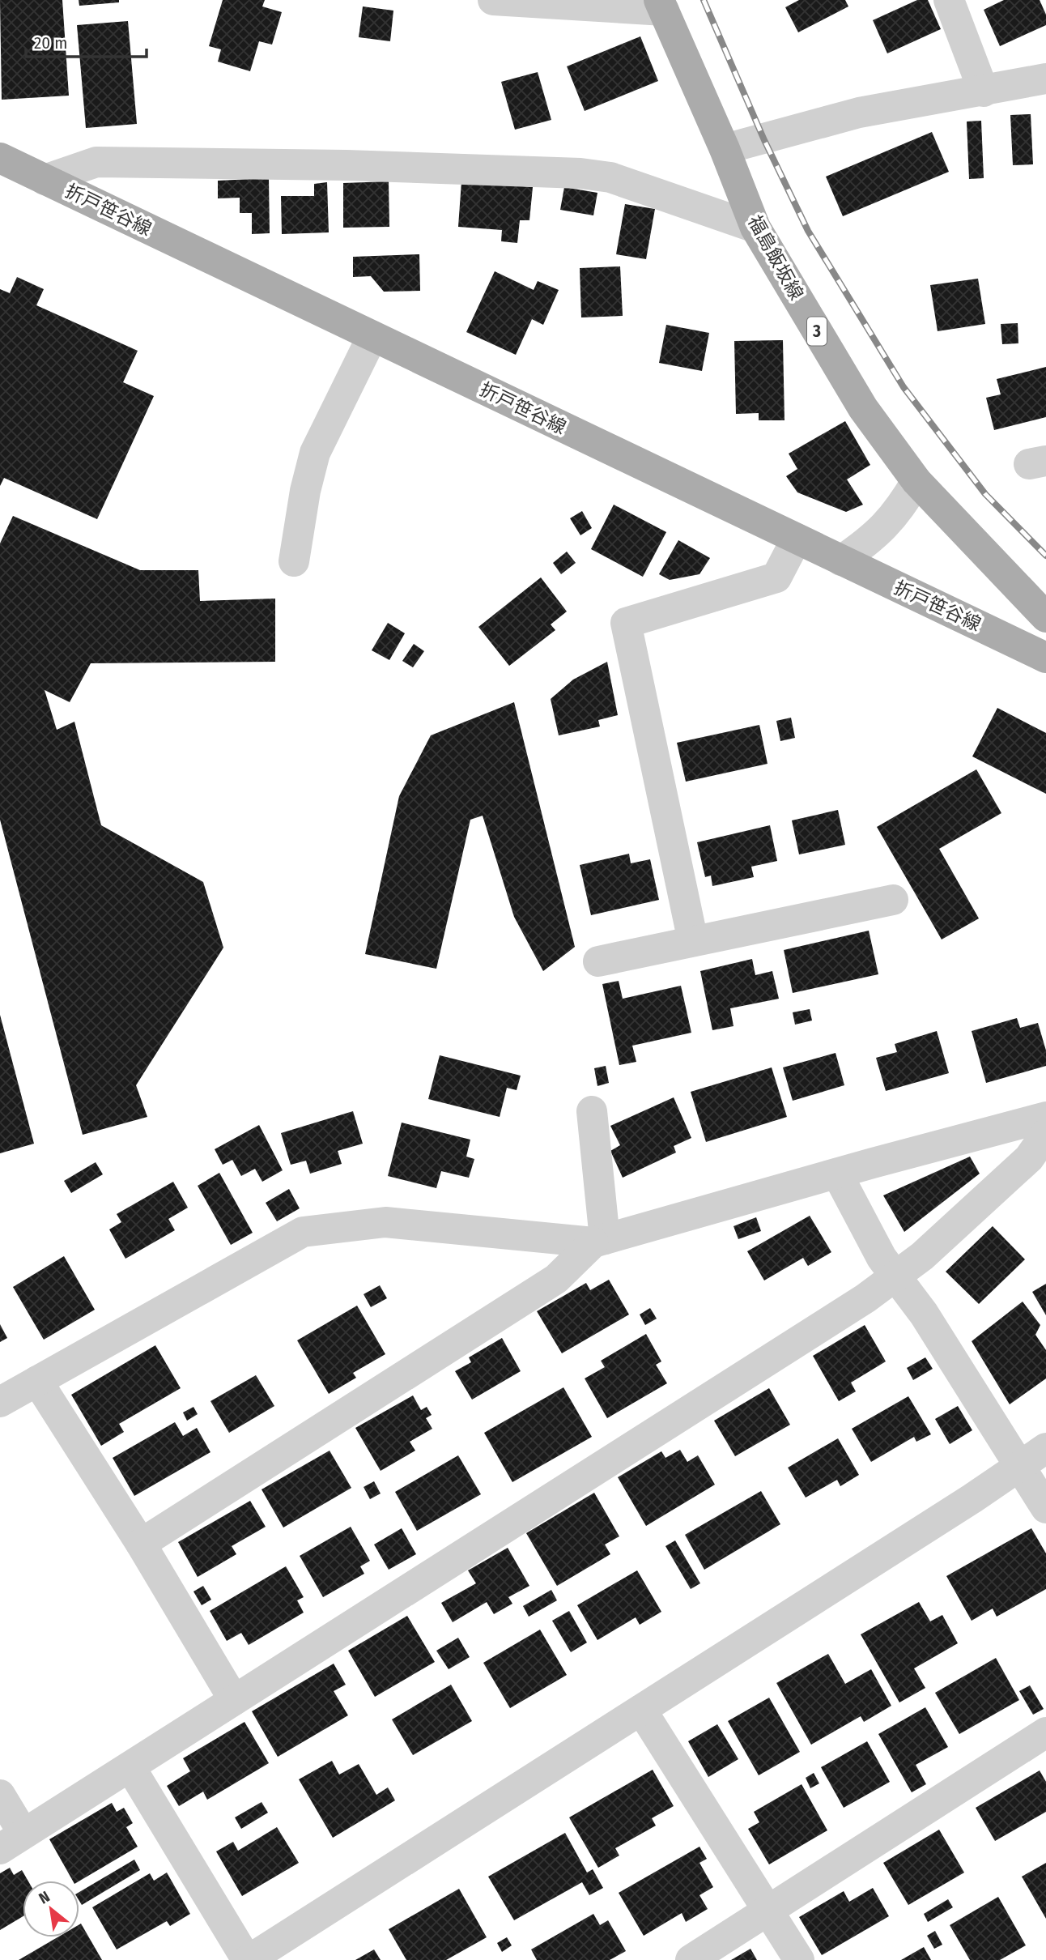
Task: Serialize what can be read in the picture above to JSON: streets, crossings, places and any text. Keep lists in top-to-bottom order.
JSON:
{
  "streets": {
    "main road": ["折戸笹谷線", "福島飯坂線", "3"]
  },
  "scale_bar": "20 m",
  "north": "top left"
}
